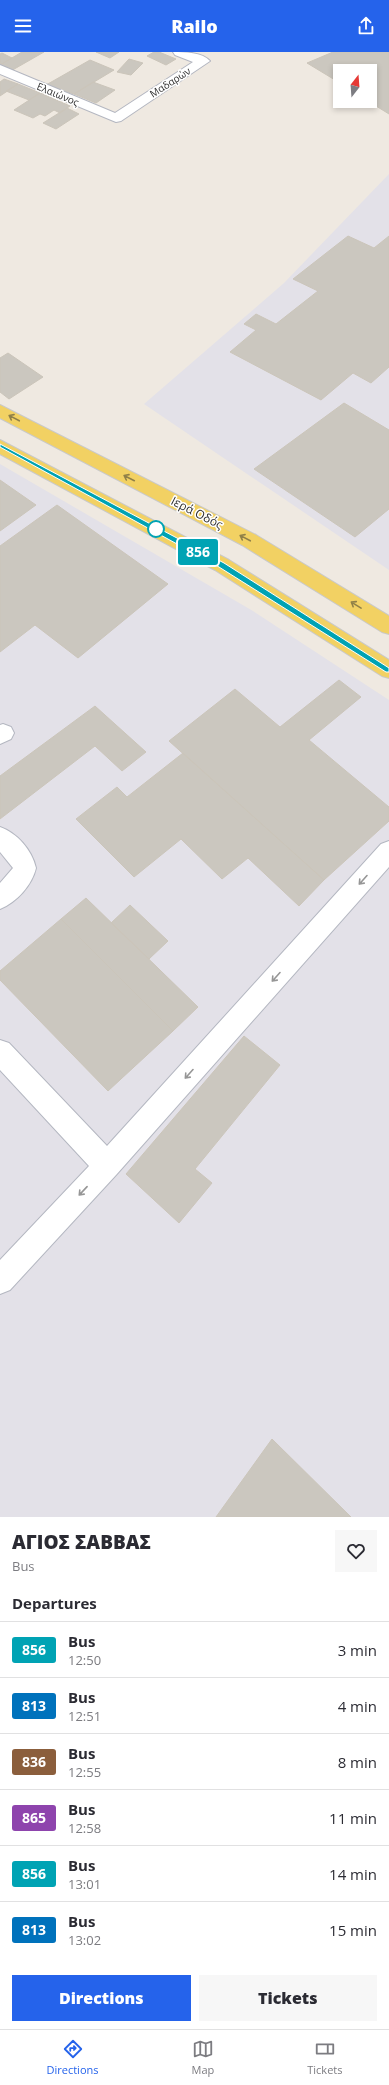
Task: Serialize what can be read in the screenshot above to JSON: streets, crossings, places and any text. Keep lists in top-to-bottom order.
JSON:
{
  "streets": {
    "main road": ["Ιερά Οδός"],
    "street": ["Μαδαρών", "Ελαιώνος"]
  },
  "crossings": [
    ["Μαδαρών", "Ελαιώνος"]
  ],
  "lines": ["bus line 856"],
  "north": "top",
  "page": {
    "header": "Railo",
    "on_map": "856",
    "heading": [
      ["ΑΓΙΟΣ ΣΑΒΒΑΣ", "Bus"],
      "Departures"
    ],
    "list": [
      {
        "mark": "856",
        "name": "Bus",
        "note": "12:50",
        "value": "3 min"
      },
      {
        "mark": "813",
        "name": "Bus",
        "note": "12:51",
        "value": "4 min"
      },
      {
        "mark": "836",
        "name": "Bus",
        "note": "12:55",
        "value": "8 min"
      },
      {
        "mark": "865",
        "name": "Bus",
        "note": "12:58",
        "value": "11 min"
      },
      {
        "mark": "856",
        "name": "Bus",
        "note": "13:01",
        "value": "14 min"
      },
      {
        "mark": "813",
        "name": "Bus",
        "note": "13:02",
        "value": "15 min"
      }
    ],
    "buttons": ["Directions", "Tickets"],
    "tabs": ["Directions", "Map", "Tickets"]
  }
}
